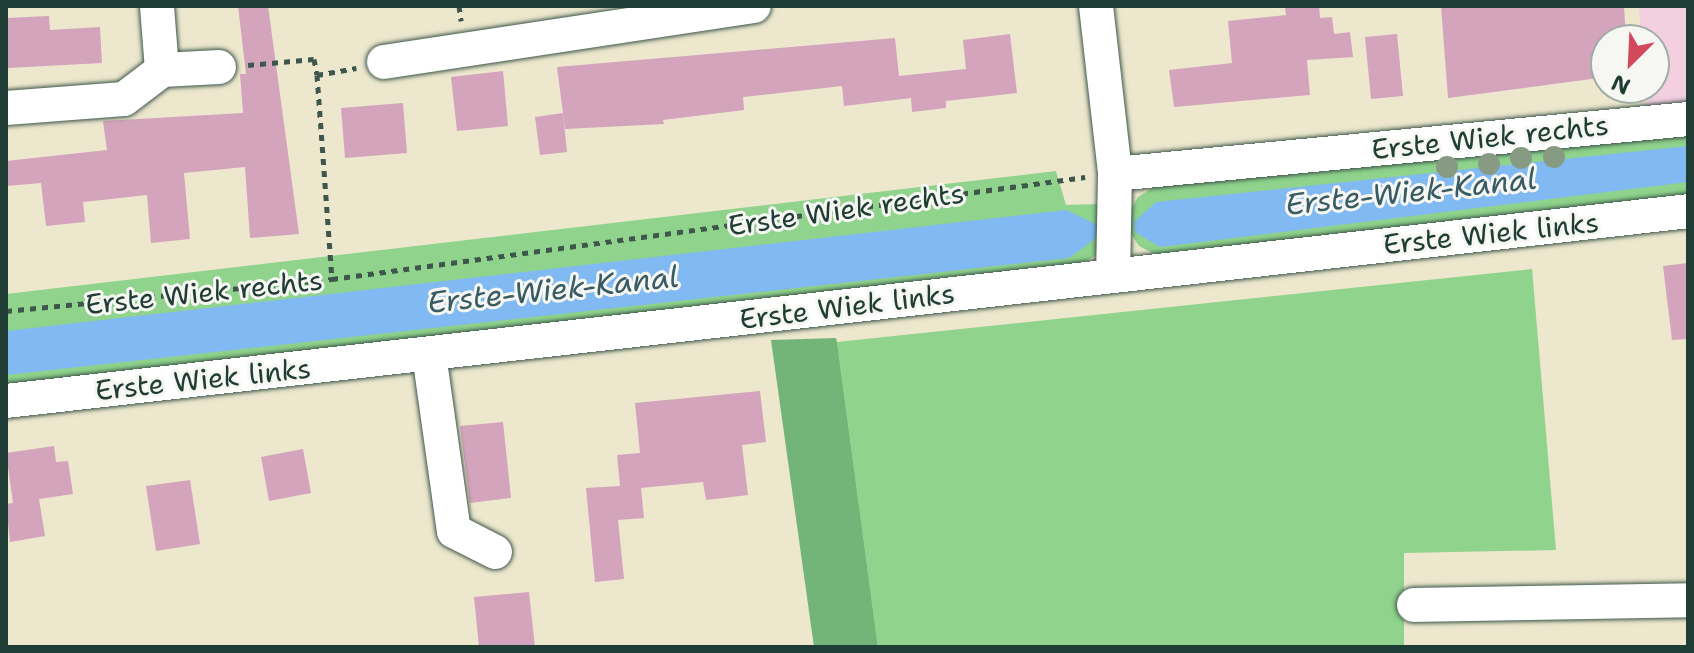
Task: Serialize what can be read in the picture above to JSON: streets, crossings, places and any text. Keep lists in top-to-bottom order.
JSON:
{
  "streets": {
    "street": ["Erste Wiek rechts", "Erste Wiek links"]
  },
  "water": ["Erste-Wiek-Kanal"],
  "north": "bottom left"
}
